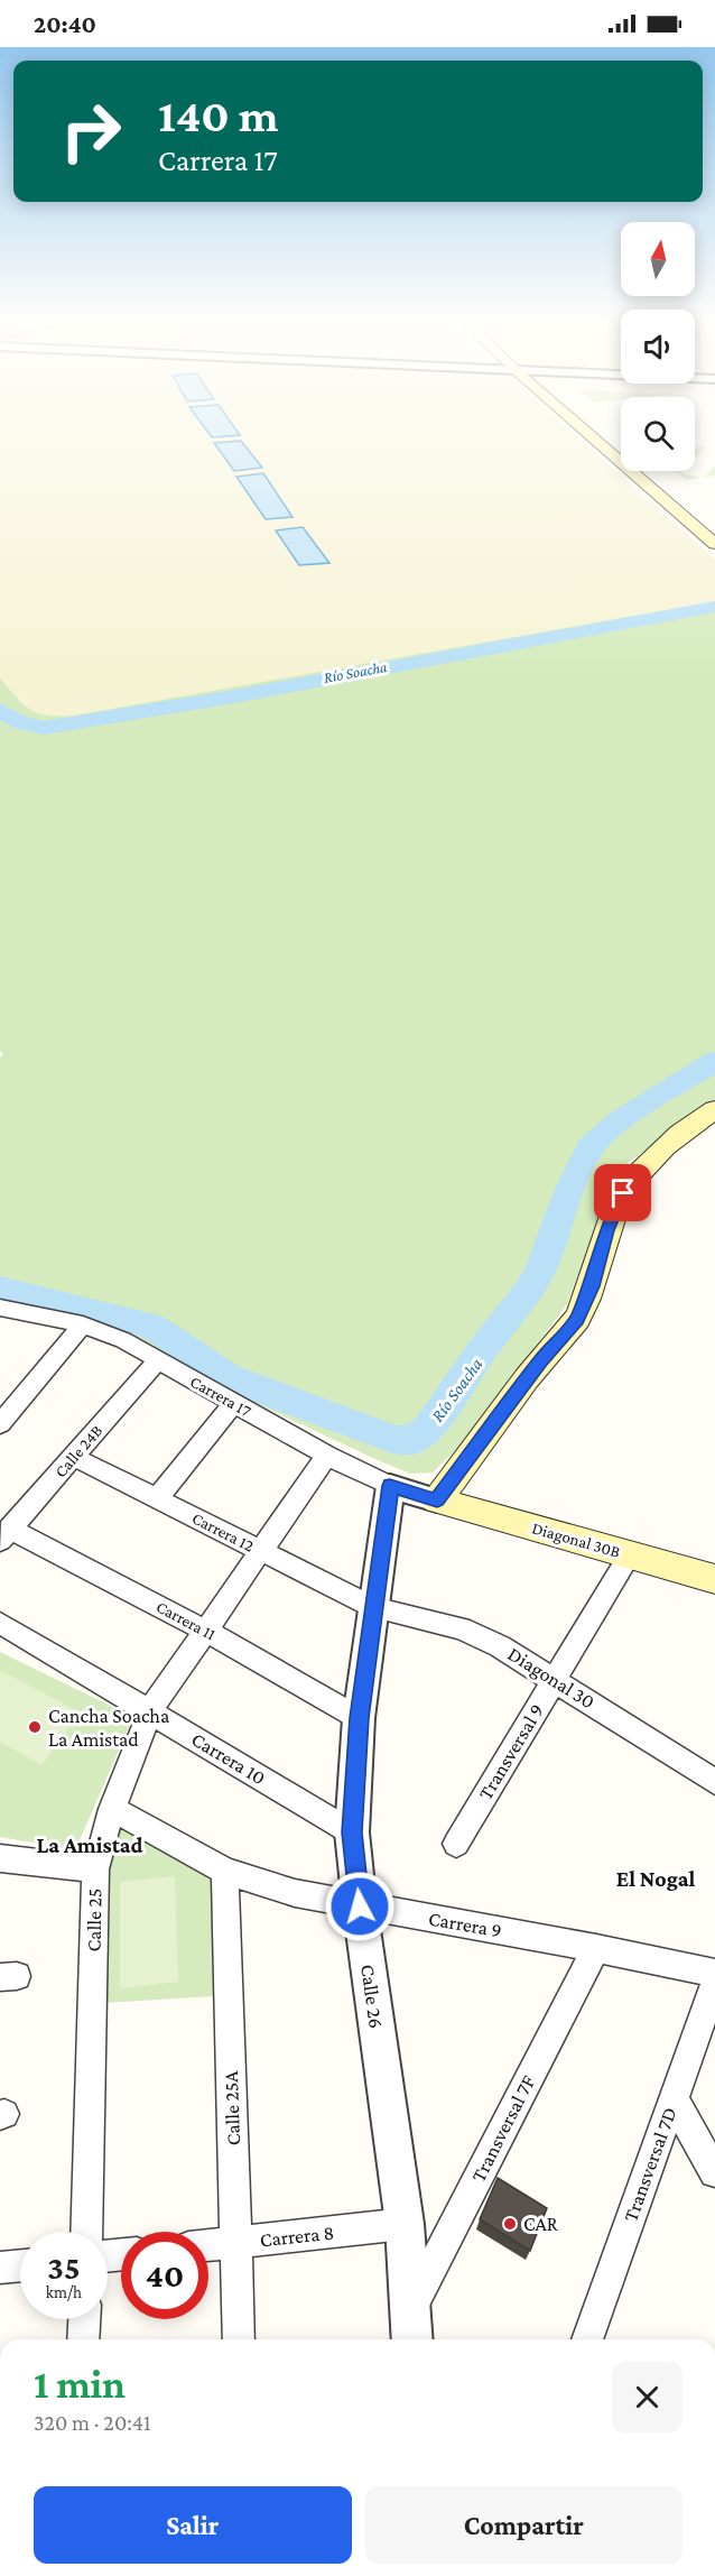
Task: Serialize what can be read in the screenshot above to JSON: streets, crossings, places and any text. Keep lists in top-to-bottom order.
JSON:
{
  "streets": {
    "main road": ["Diagonal 30B"],
    "street": [
      "Carrera 17",
      "Calle 24B",
      "Carrera 12",
      "Carrera 11",
      "Diagonal 30",
      "Transversal 9",
      "Carrera 10",
      "Calle 25",
      "Carrera 9",
      "Calle 26",
      "Calle 25A",
      "Transversal 7F",
      "Transversal 7D",
      "Carrera 8"
    ]
  },
  "crossings": [
    ["Carrera 17", "Calle 24B"],
    ["Carrera 17", "Diagonal 30B"],
    ["Carrera 17", "Calle 25"],
    ["Carrera 17", "Calle 26"],
    ["Calle 24B", "Carrera 12"],
    ["Calle 24B", "Carrera 11"],
    ["Carrera 12", "Diagonal 30"],
    ["Carrera 12", "Calle 25"],
    ["Carrera 12", "Calle 26"],
    ["Diagonal 30B", "Transversal 9"],
    ["Carrera 11", "Calle 25"],
    ["Carrera 11", "Calle 26"],
    ["Diagonal 30", "Transversal 9"],
    ["Diagonal 30", "Calle 26"],
    ["Carrera 10", "Calle 25"],
    ["Carrera 10", "Calle 26"],
    ["Calle 25", "Carrera 9"],
    ["Carrera 9", "Calle 26"],
    ["Carrera 9", "Calle 25A"],
    ["Carrera 9", "Transversal 7F"],
    ["Calle 26", "Transversal 7F"],
    ["Calle 26", "Carrera 8"],
    ["Calle 25A", "Carrera 8"]
  ],
  "districts": ["La Amistad", "El Nogal"],
  "water": ["Río Soacha"],
  "places": ["Cancha Soacha La Amistad", "CAR"],
  "north": "top",
  "page": {
    "status": "20:40",
    "turn": ["140 m", "Carrera 17"],
    "speed": "35 km/h",
    "limit": "40",
    "heading": ["1 min", "320 m · 20:41"],
    "buttons": ["Salir", "Compartir"]
  }
}
